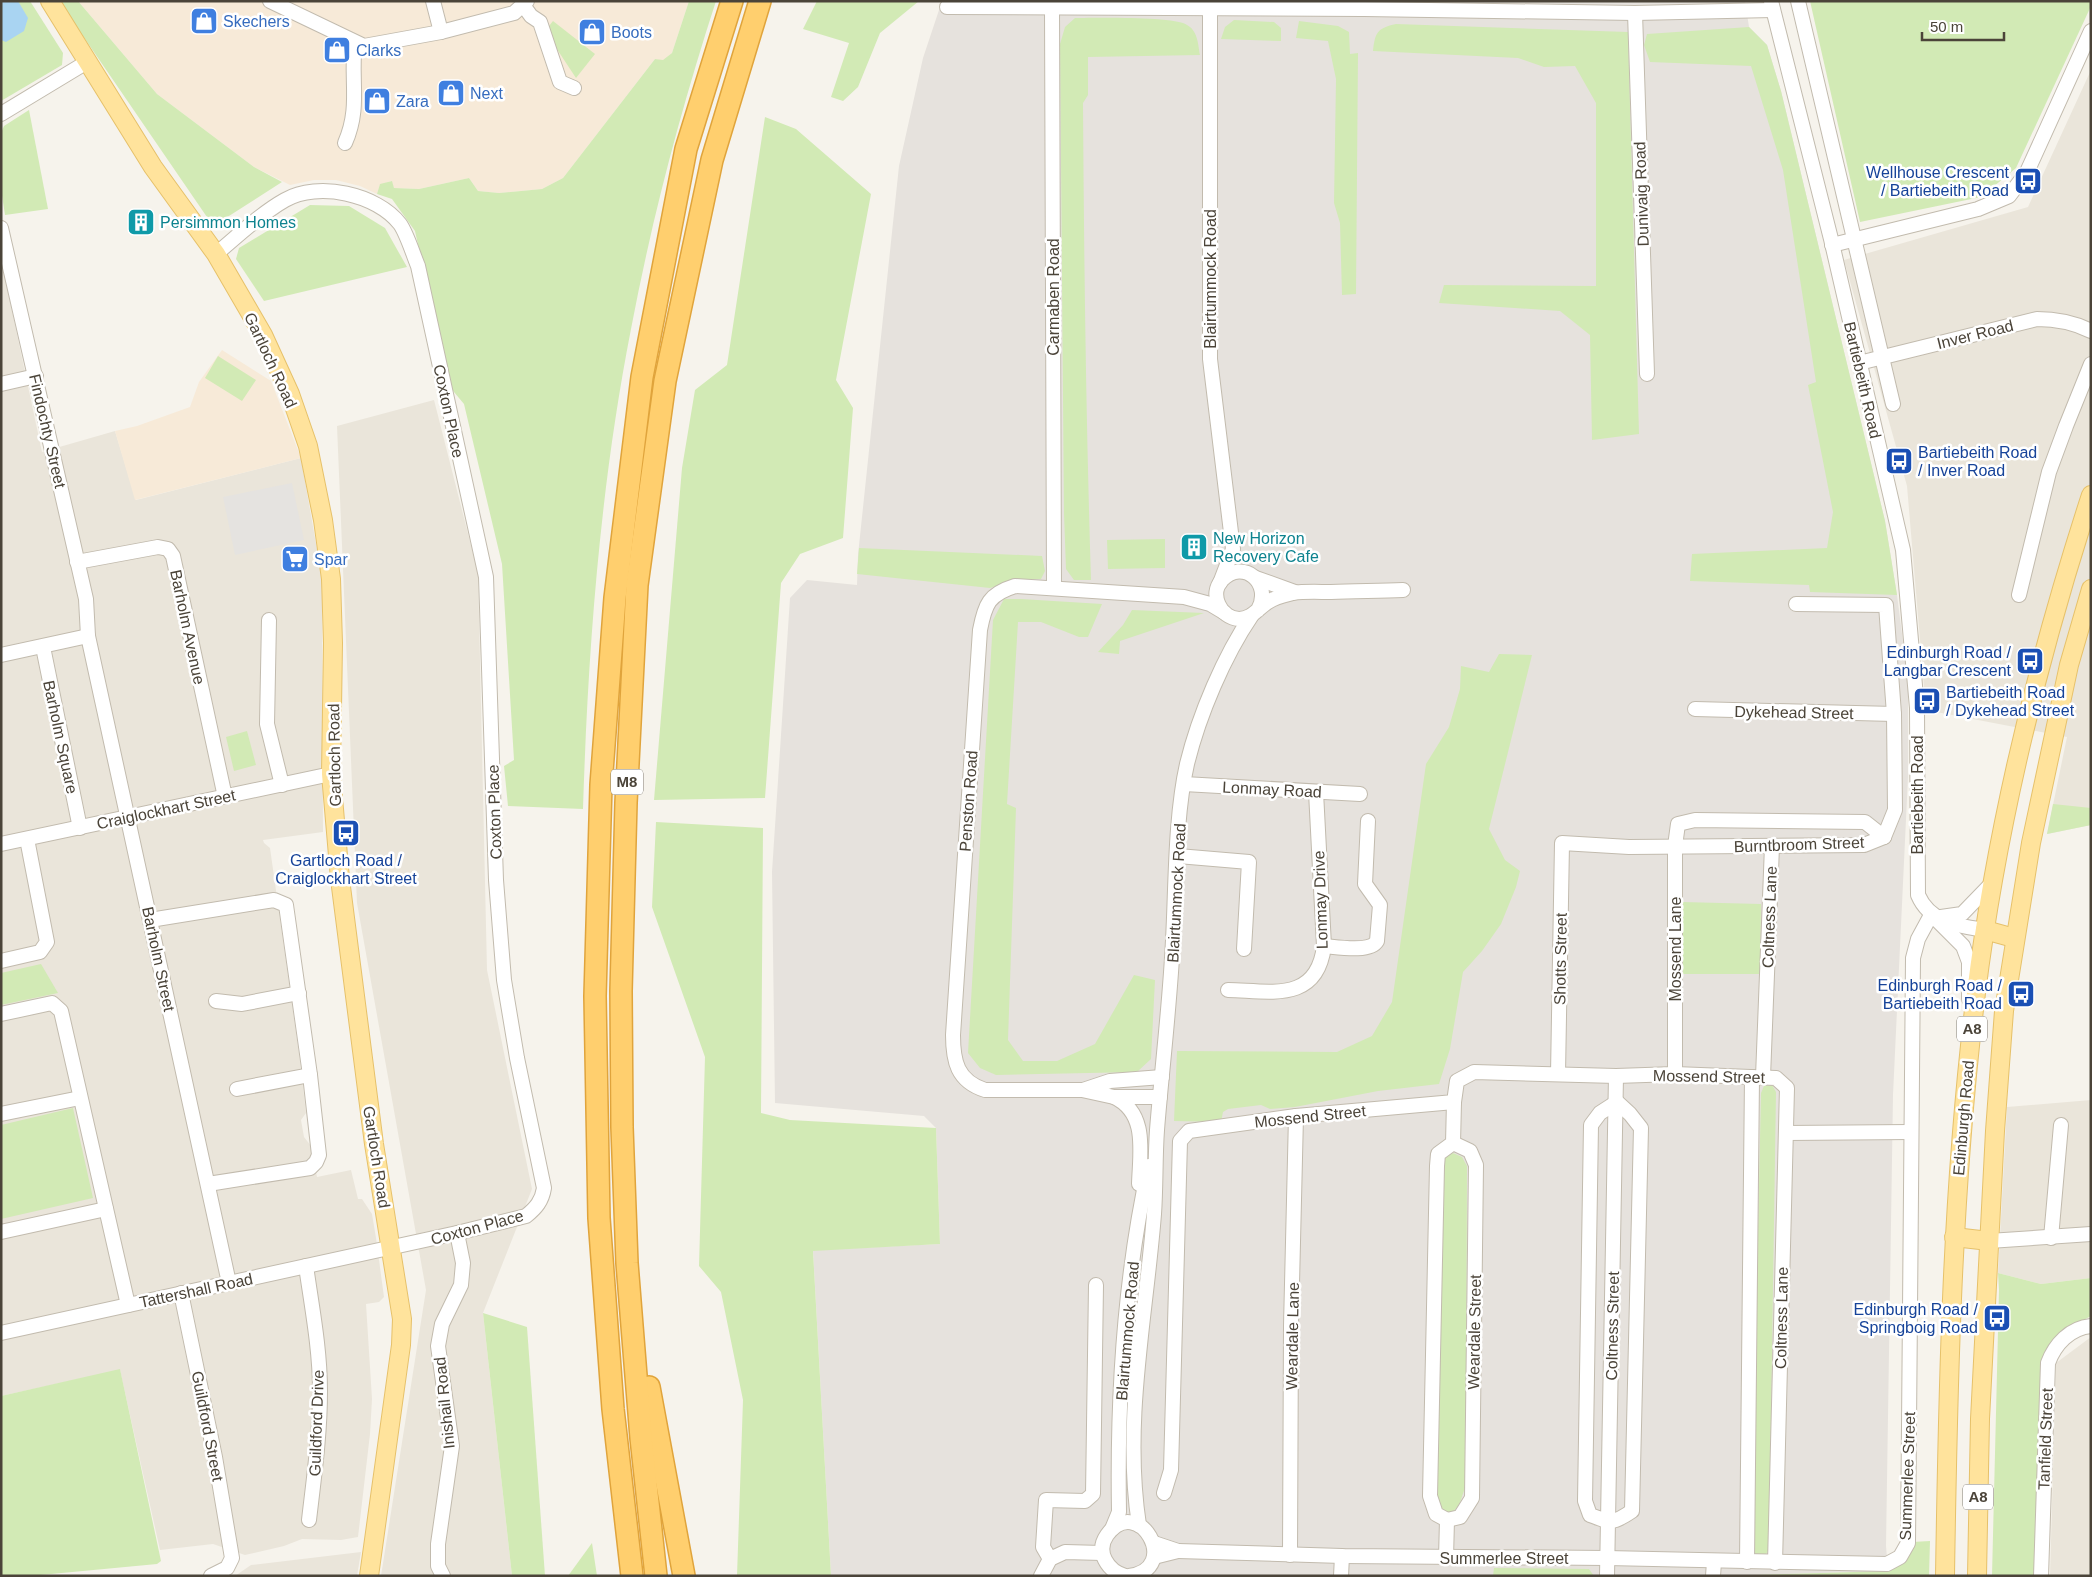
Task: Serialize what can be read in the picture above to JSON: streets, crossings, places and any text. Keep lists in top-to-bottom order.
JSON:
{
  "streets": {
    "highway": ["M8"],
    "main road": ["Gartloch Road", "A8", "Edinburgh Road"],
    "street": [
      "Dunivaig Road",
      "Blairtummock Road",
      "Carmaben Road",
      "Inver Road",
      "Bartiebeith Road",
      "Coxton Place",
      "Findochty Street",
      "Barholm Avenue",
      "Dykehead Street",
      "Barholm Square",
      "Lonmay Road",
      "Penston Road",
      "Craiglockhart Street",
      "Burntbroom Street",
      "Lonmay Drive",
      "Coltness Lane",
      "Mossend Lane",
      "Barholm Street",
      "Shotts Street",
      "Mossend Street",
      "Tattershall Road",
      "Coltness Street",
      "Weardale Street",
      "Weardale Lane",
      "Inishail Road",
      "Guildford Drive",
      "Guildford Street",
      "Tanfield Street",
      "Summerlee Street"
    ]
  },
  "crossings": [
    ["Blairtummock Road", "Lonmay Road"],
    ["Blairtummock Road", "Penston Road"],
    ["Carmaben Road", "Penston Road"],
    ["Inver Road", "Bartiebeith Road"],
    ["Gartloch Road", "Coxton Place"],
    ["Gartloch Road", "Craiglockhart Street"],
    ["Gartloch Road", "Tattershall Road"],
    ["Bartiebeith Road", "Edinburgh Road"],
    ["Bartiebeith Road", "Summerlee Street"],
    ["Coxton Place", "Tattershall Road"],
    ["Coxton Place", "Inishail Road"],
    ["Findochty Street", "Barholm Avenue"],
    ["Findochty Street", "Barholm Street"],
    ["Barholm Avenue", "Craiglockhart Street"],
    ["Barholm Square", "Craiglockhart Street"],
    ["Lonmay Road", "Lonmay Drive"],
    ["Craiglockhart Street", "Barholm Street"],
    ["Burntbroom Street", "Coltness Lane"],
    ["Burntbroom Street", "Mossend Lane"],
    ["Burntbroom Street", "Shotts Street"],
    ["Coltness Lane", "Mossend Street"],
    ["Coltness Lane", "Summerlee Street"],
    ["Mossend Lane", "Mossend Street"],
    ["Barholm Street", "Tattershall Road"],
    ["Shotts Street", "Mossend Street"],
    ["Mossend Street", "Coltness Street"],
    ["Mossend Street", "Weardale Lane"],
    ["Tattershall Road", "Guildford Drive"],
    ["Tattershall Road", "Guildford Street"],
    ["Coltness Street", "Summerlee Street"],
    ["Weardale Lane", "Summerlee Street"]
  ],
  "places": {
    "shop": [
      "Skechers",
      "Boots",
      "Clarks",
      "Next",
      "Zara"
    ],
    "bus stop": [
      "Wellhouse Crescent / Bartiebeith Road",
      "Bartiebeith Road / Inver Road",
      "Edinburgh Road / Langbar Crescent",
      "Bartiebeith Road / Dykehead Street",
      "Gartloch Road / Craiglockhart Street",
      "Edinburgh Road / Bartiebeith Road",
      "Edinburgh Road / Springboig Road"
    ],
    "building": ["Persimmon Homes", "New Horizon Recovery Cafe"],
    "supermarket": ["Spar"]
  },
  "scale_bar": "50 m"
}
